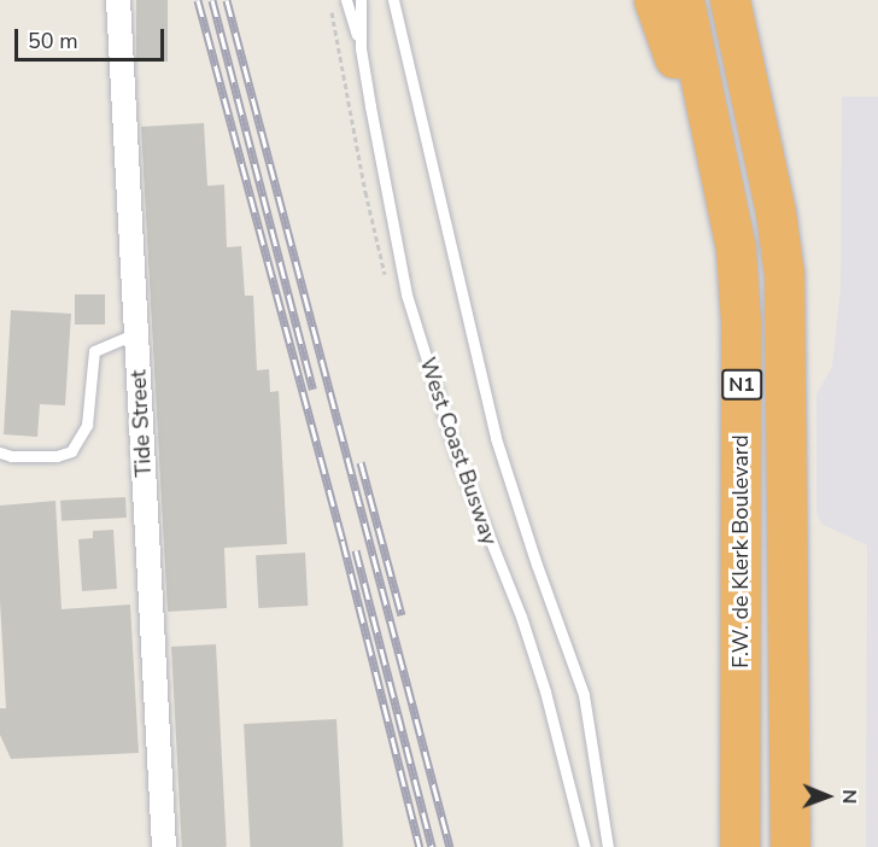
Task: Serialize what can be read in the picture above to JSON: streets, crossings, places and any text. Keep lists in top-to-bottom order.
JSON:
{
  "streets": {
    "highway": ["N1", "F.W. de Klerk Boulevard"],
    "street": ["Tide Street"],
    "lane": ["West Coast Busway"]
  },
  "scale_bar": "50 m",
  "north": "right"
}
